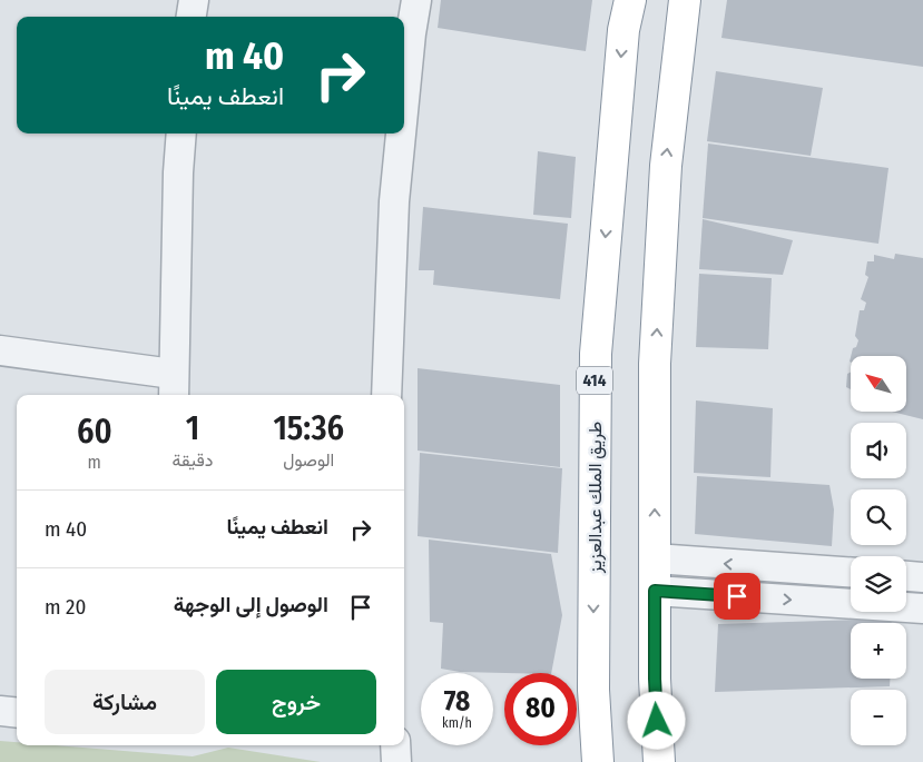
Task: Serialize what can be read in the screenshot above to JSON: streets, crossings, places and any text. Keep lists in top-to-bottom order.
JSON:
{
  "streets": {
    "highway": ["414", "طريق الملك عبدالعزيز"]
  },
  "north": "top left",
  "page": {
    "turn": ["40 m", "انعطف يمينًا"],
    "map_buttons": ["+", "−"],
    "eta": [
      "15:36",
      "الوصول",
      "1",
      "دقيقة",
      "60",
      "m"
    ],
    "list": [
      {
        "name": "انعطف يمينًا",
        "value": "40 m"
      },
      {
        "name": "الوصول إلى الوجهة",
        "value": "20 m"
      }
    ],
    "buttons": ["خروج", "مشاركة"],
    "speed": "78 km/h",
    "limit": "80"
  }
}
